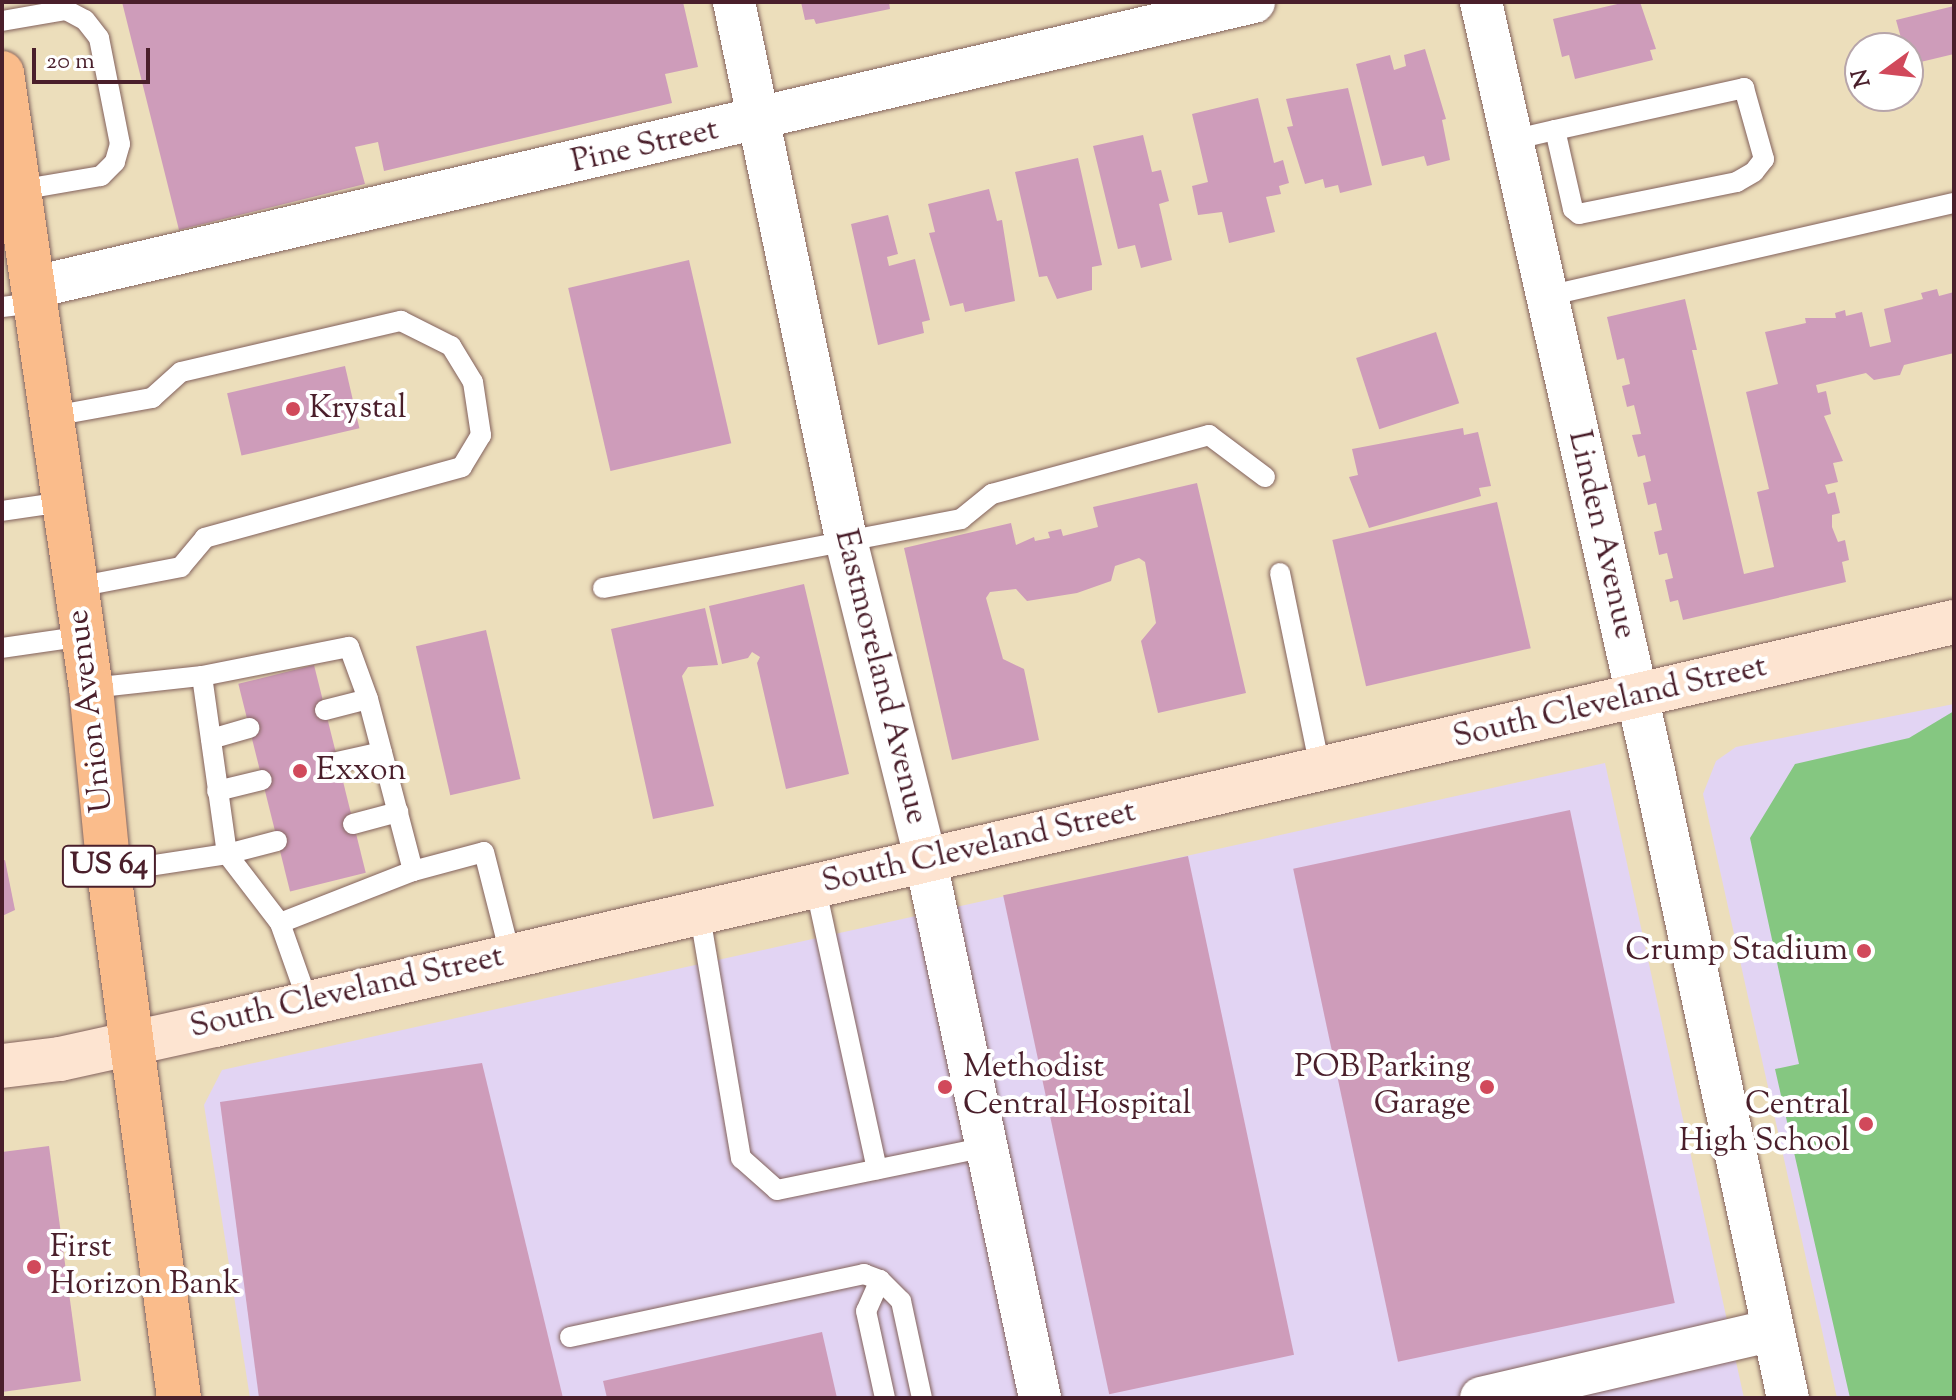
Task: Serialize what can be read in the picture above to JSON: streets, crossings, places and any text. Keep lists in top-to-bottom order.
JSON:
{
  "streets": {
    "main road": ["South Cleveland Street", "Union Avenue", "US 64"],
    "street": ["Pine Street", "Linden Avenue", "Eastmoreland Avenue"]
  },
  "crossings": [
    ["Pine Street", "Eastmoreland Avenue"],
    ["Pine Street", "Union Avenue"],
    ["Linden Avenue", "South Cleveland Street"],
    ["Eastmoreland Avenue", "South Cleveland Street"],
    ["South Cleveland Street", "Union Avenue"]
  ],
  "places": [
    "Krystal",
    "Exxon",
    "Crump Stadium",
    "Methodist Central Hospital",
    "POB Parking Garage",
    "Central High School",
    "First Horizon Bank"
  ],
  "scale_bar": "20 m",
  "north": "left"
}
